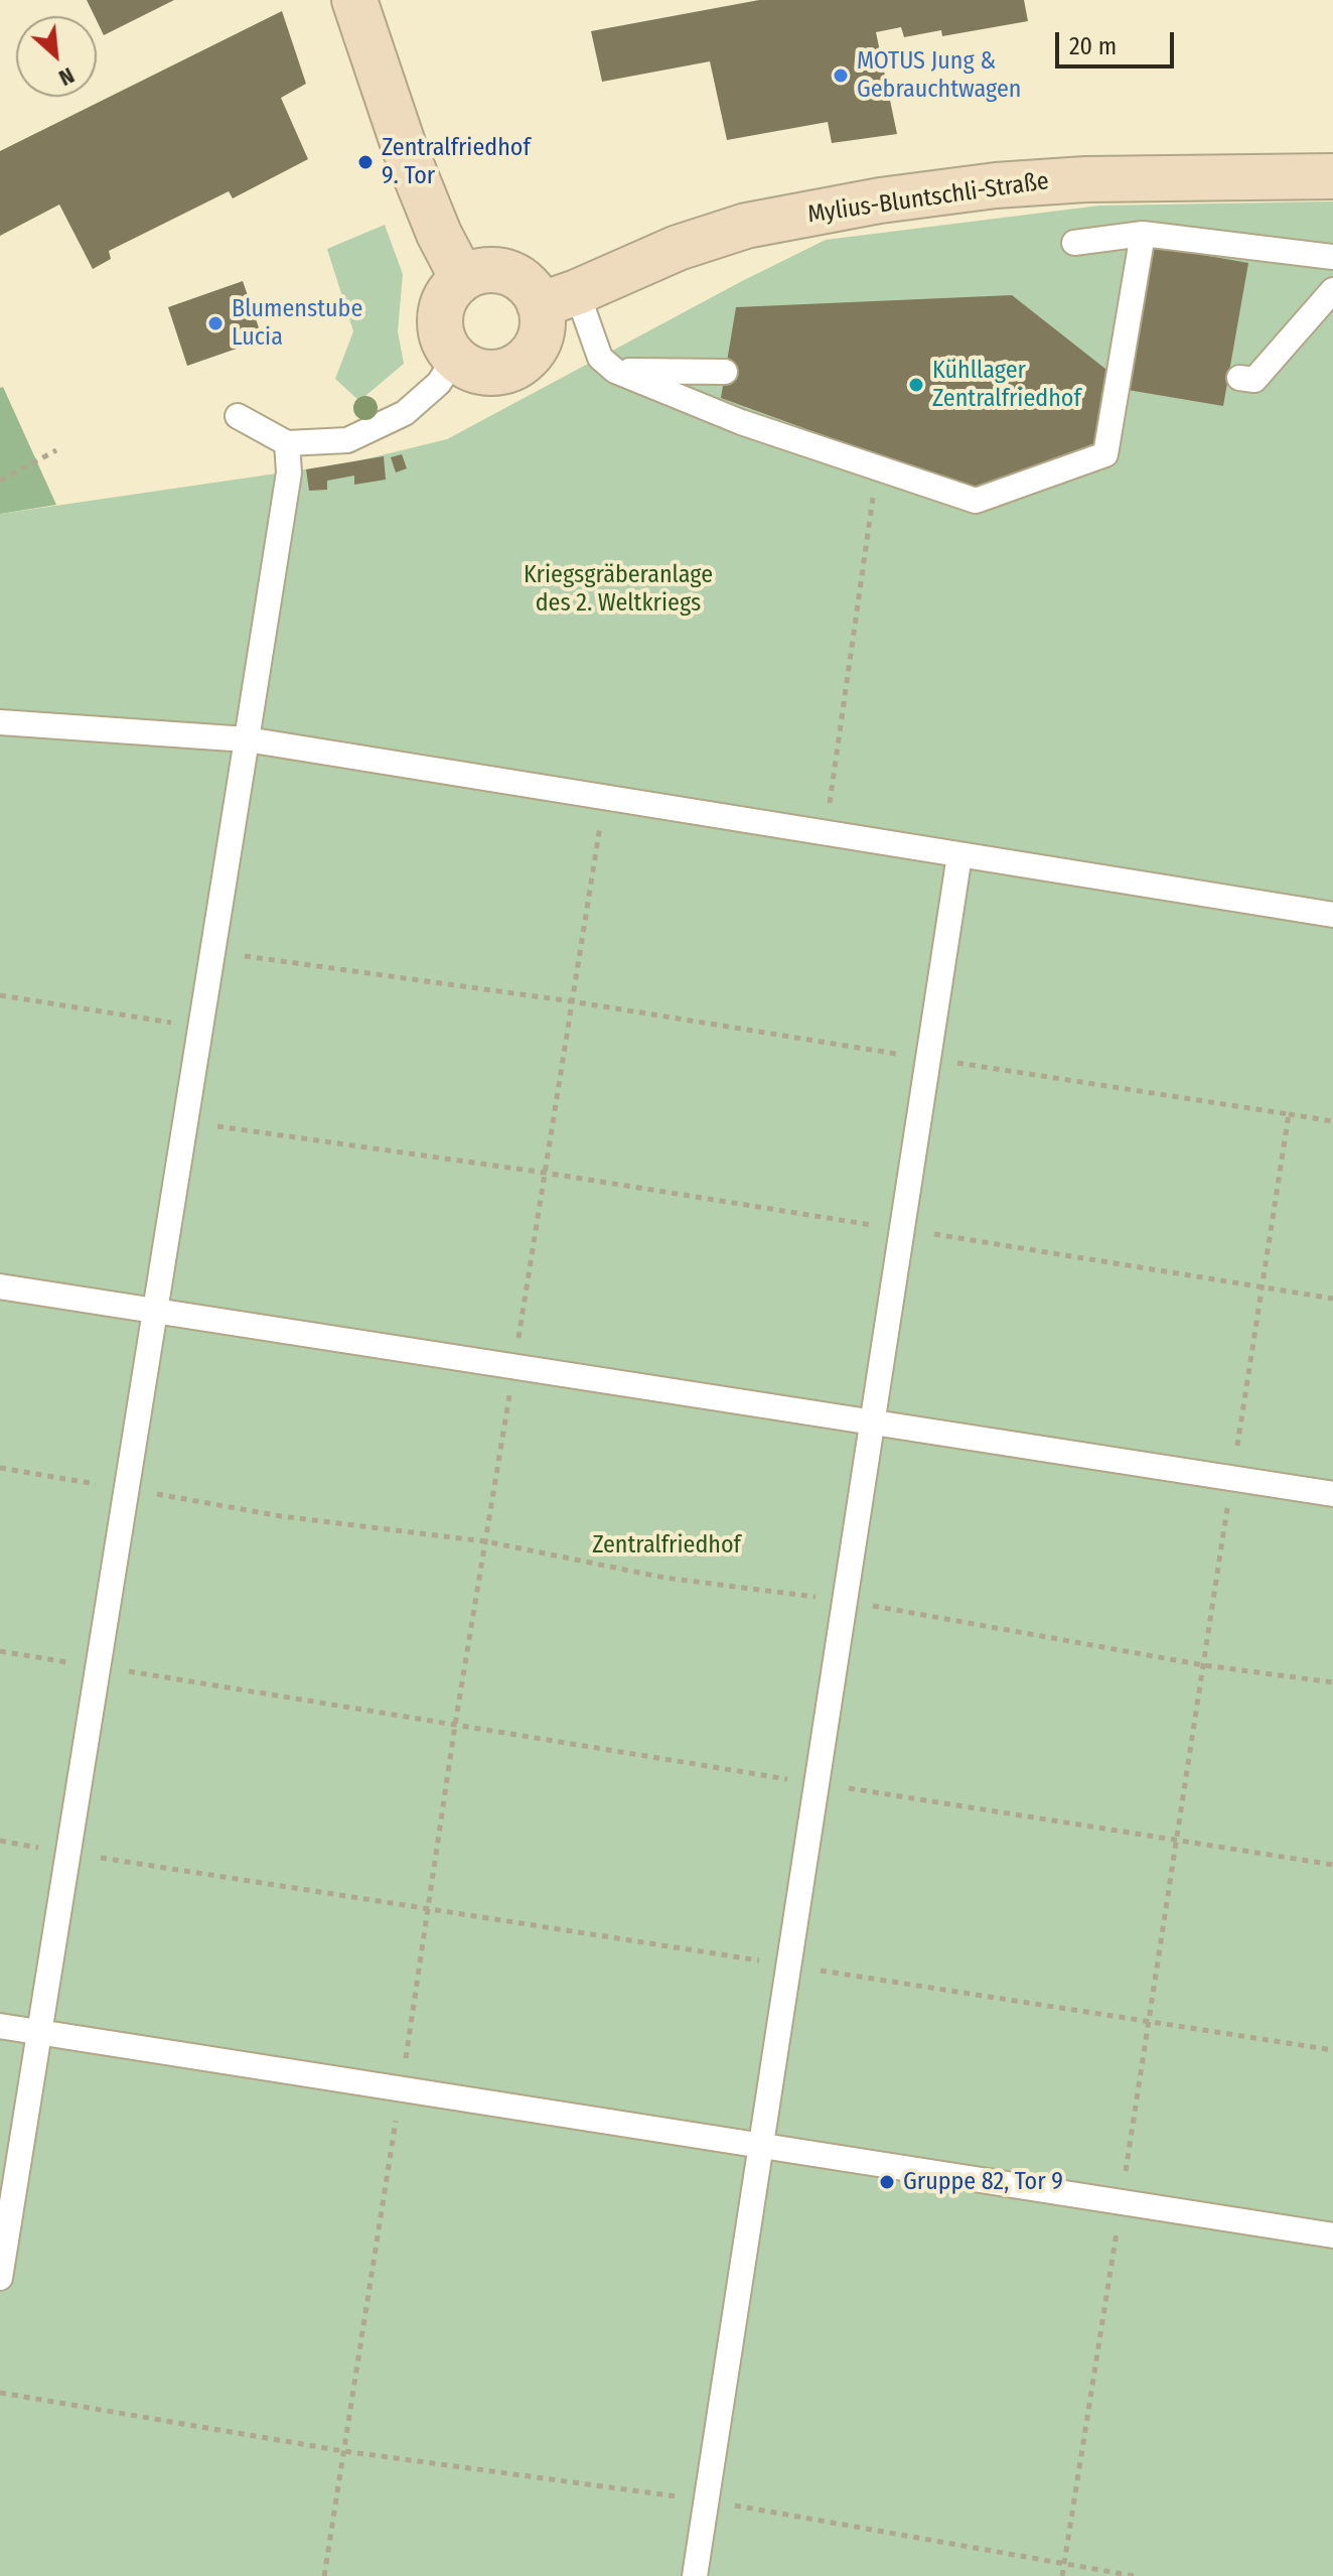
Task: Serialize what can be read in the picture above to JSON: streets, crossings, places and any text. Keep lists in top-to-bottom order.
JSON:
{
  "streets": {
    "street": ["Mylius-Bluntschli-Straße"]
  },
  "parks": ["Kriegsgräberanlage des 2. Weltkriegs", "Zentralfriedhof"],
  "places": [
    "MOTUS Jung & Gebrauchtwagen",
    "Zentralfriedhof 9. Tor",
    "Blumenstube Lucia",
    "Kühllager Zentralfriedhof",
    "Gruppe 82, Tor 9"
  ],
  "scale_bar": "20 m",
  "north": "bottom right"
}
